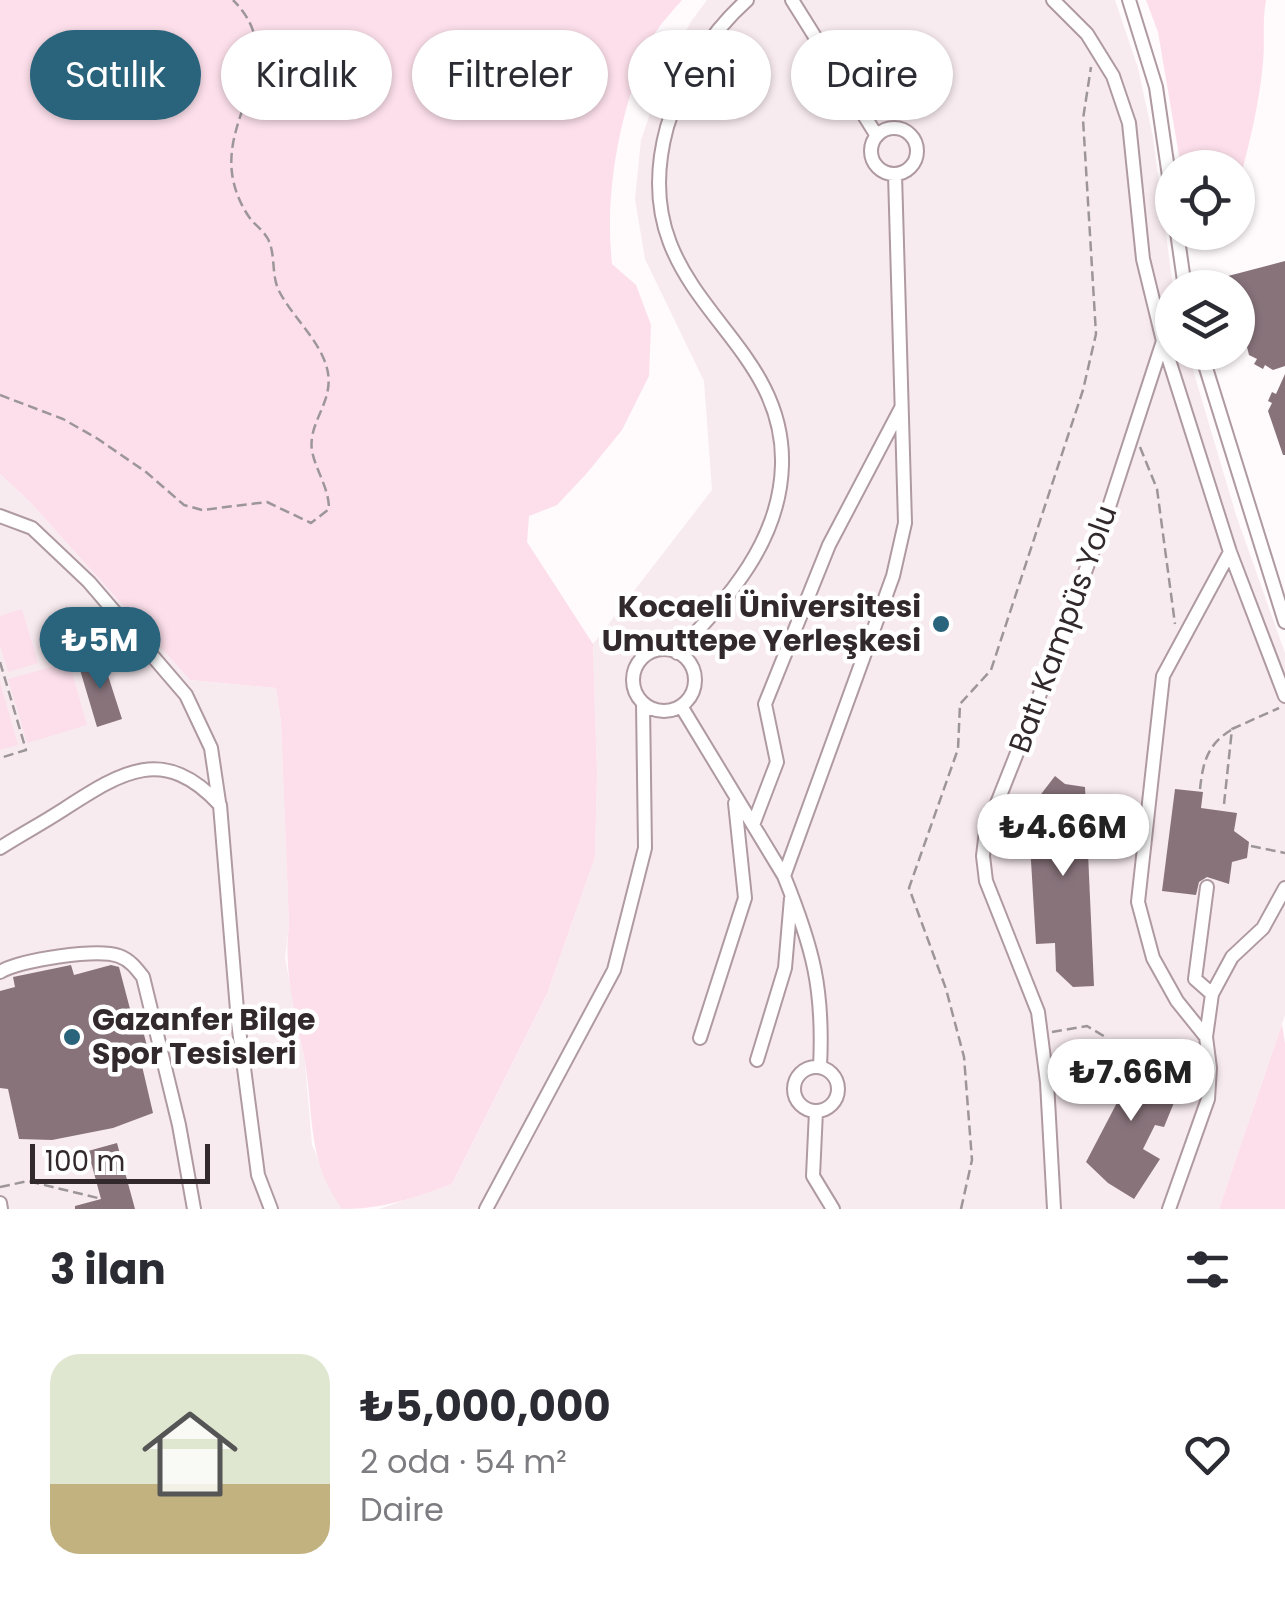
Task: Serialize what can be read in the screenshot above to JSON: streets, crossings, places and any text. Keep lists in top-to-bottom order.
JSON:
{
  "streets": {
    "street": ["Batı Kampüs Yolu"]
  },
  "places": ["Kocaeli Üniversitesi Umuttepe Yerleşkesi", "Gazanfer Bilge Spor Tesisleri"],
  "scale_bar": "100 m",
  "page": {
    "chip": [
      "Satılık",
      "Kiralık",
      "Filtreler",
      "Yeni",
      "Daire"
    ],
    "price": ["₺5M", "₺4.66M", "₺7.66M"],
    "scale": "100 m",
    "heading": "3 ilan",
    "list": [
      {
        "name": "₺5,000,000",
        "note": "2 oda · 54 m² · Daire"
      }
    ]
  }
}
